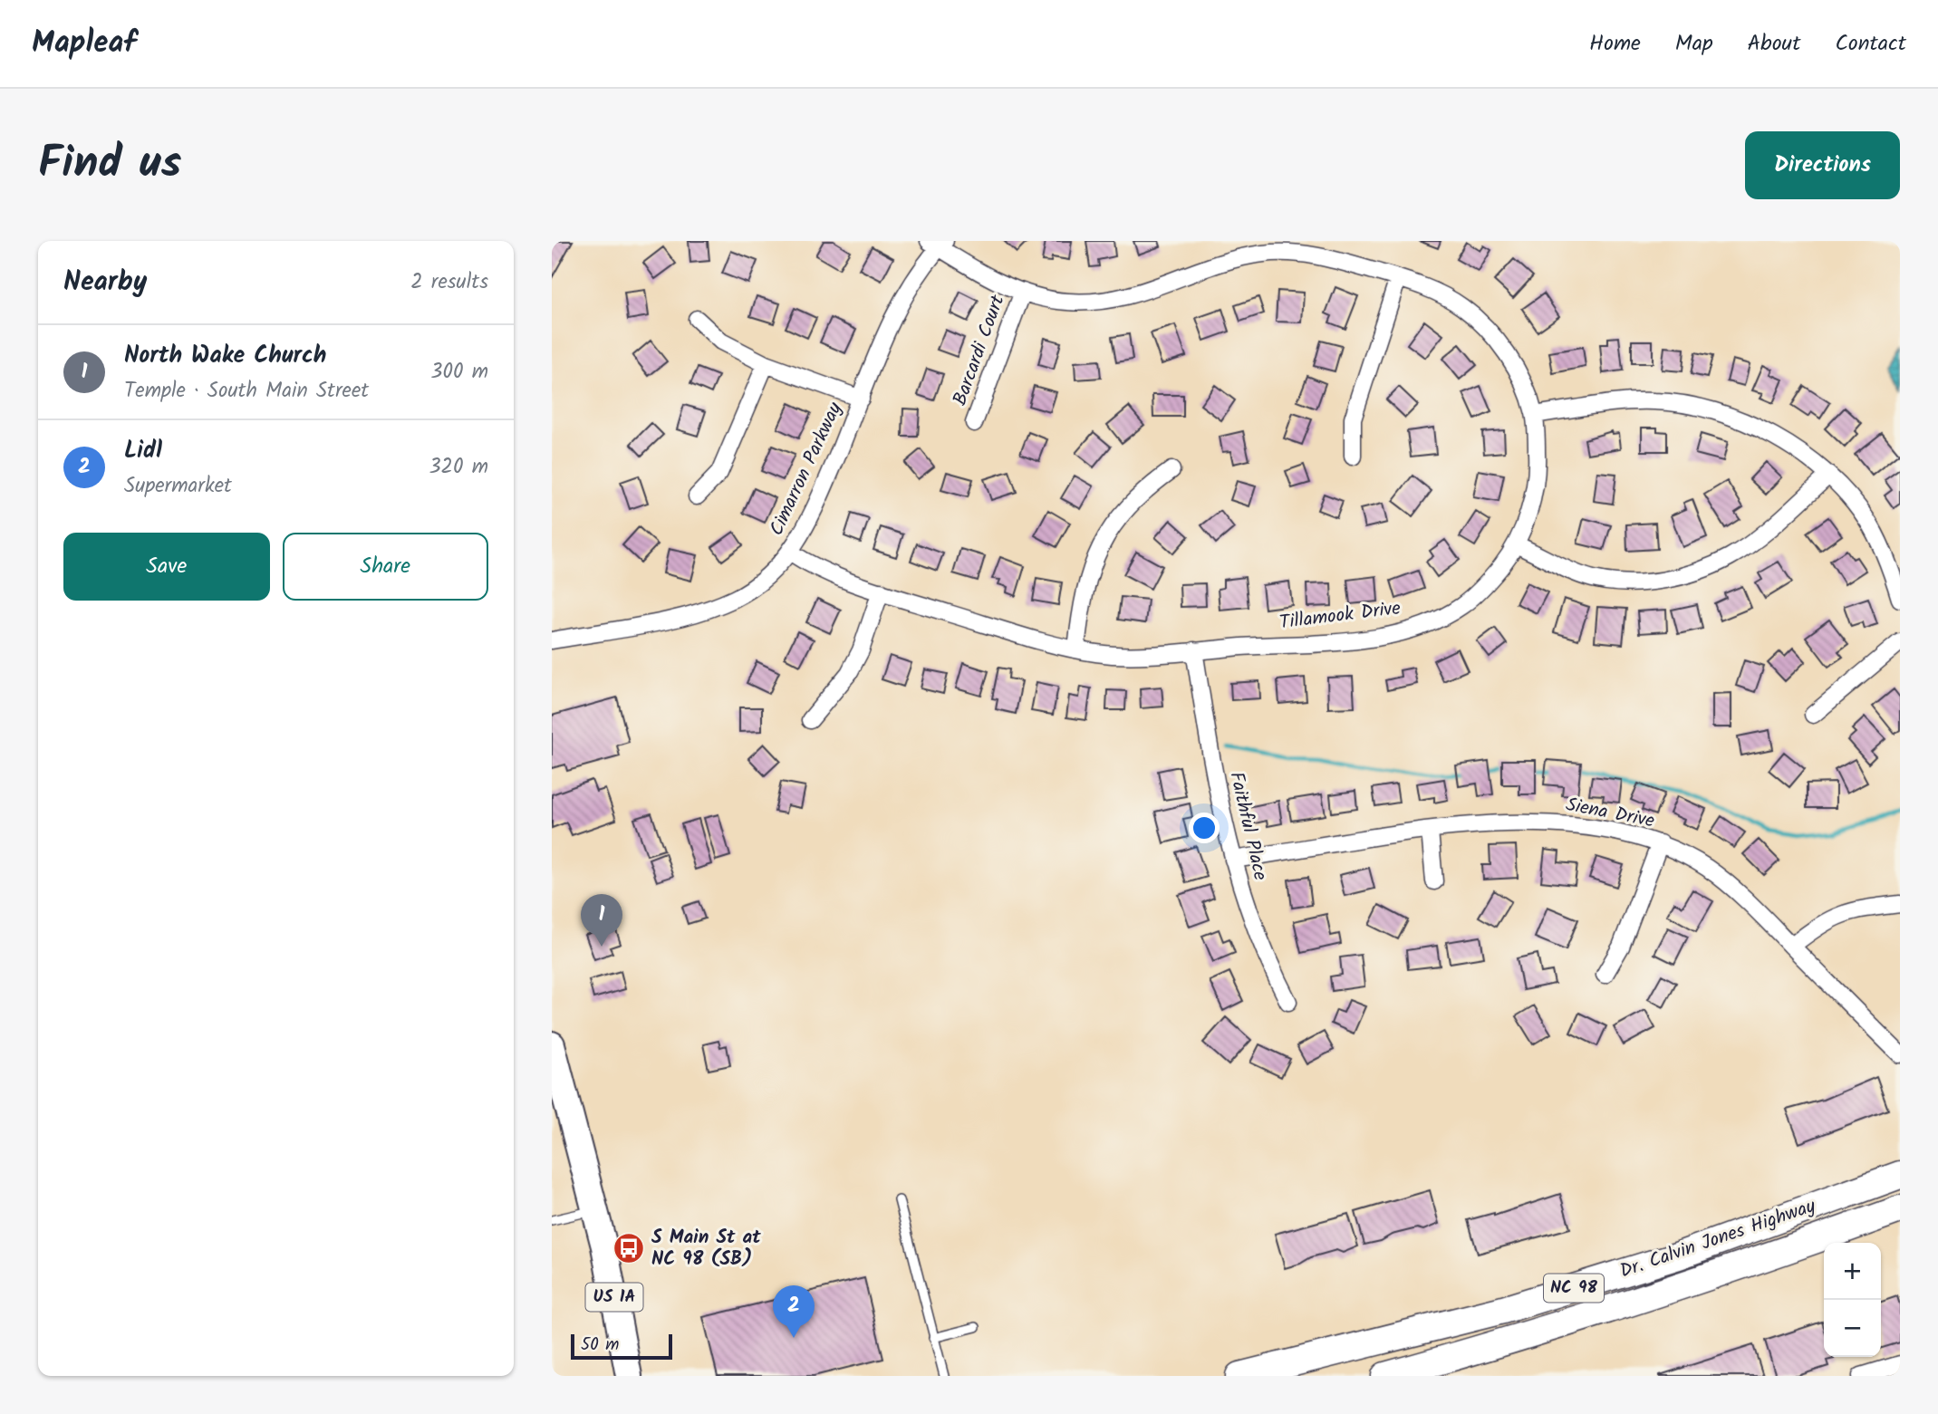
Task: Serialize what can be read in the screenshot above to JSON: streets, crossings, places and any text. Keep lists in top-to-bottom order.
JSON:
{
  "streets": {
    "highway": ["Dr. Calvin Jones Highway", "NC 98"],
    "main road": ["US 1A"],
    "street": [
      "Barcardi Court",
      "Cimarron Parkway",
      "Tillamook Drive",
      "Siena Drive",
      "Faithful Place"
    ]
  },
  "crossings": [
    ["Barcardi Court", "Tillamook Drive"],
    ["Cimarron Parkway", "Tillamook Drive"],
    ["Tillamook Drive", "Faithful Place"],
    ["Siena Drive", "Faithful Place"]
  ],
  "places": {
    "bus stop": ["S Main St at NC 98 (SB)"]
  },
  "scale_bar": "50 m",
  "page": {
    "header": "Mapleaf",
    "nav": [
      "Home",
      "Map",
      "About",
      "Contact"
    ],
    "title": "Find us",
    "buttons": [
      "Directions",
      ["Save", "Share"]
    ],
    "heading": ["Nearby", "2 results"],
    "list": [
      {
        "mark": "1",
        "name": "North Wake Church",
        "note": "Temple · South Main Street",
        "value": "300 m"
      },
      {
        "mark": "2",
        "name": "Lidl",
        "note": "Supermarket",
        "value": "320 m"
      }
    ],
    "pins": ["1", "2"],
    "map_buttons": ["+", "−"],
    "scale": "50 m"
  }
}
